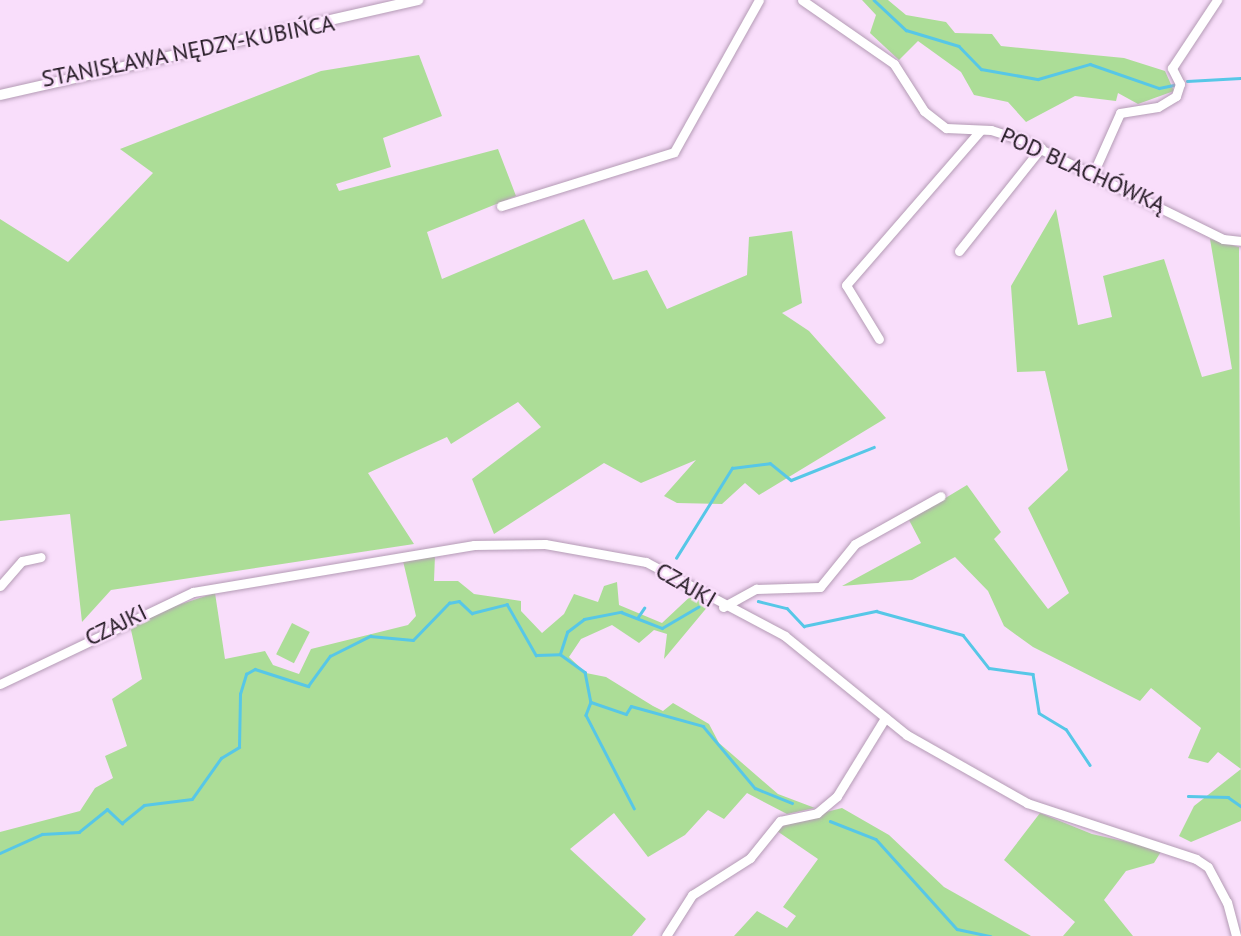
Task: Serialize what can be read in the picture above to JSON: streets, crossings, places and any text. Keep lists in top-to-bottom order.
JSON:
{
  "streets": {
    "street": ["STANISŁAWA NĘDZY-KUBIŃCA", "POD BLACHÓWKĄ", "CZAJKI"]
  }
}
